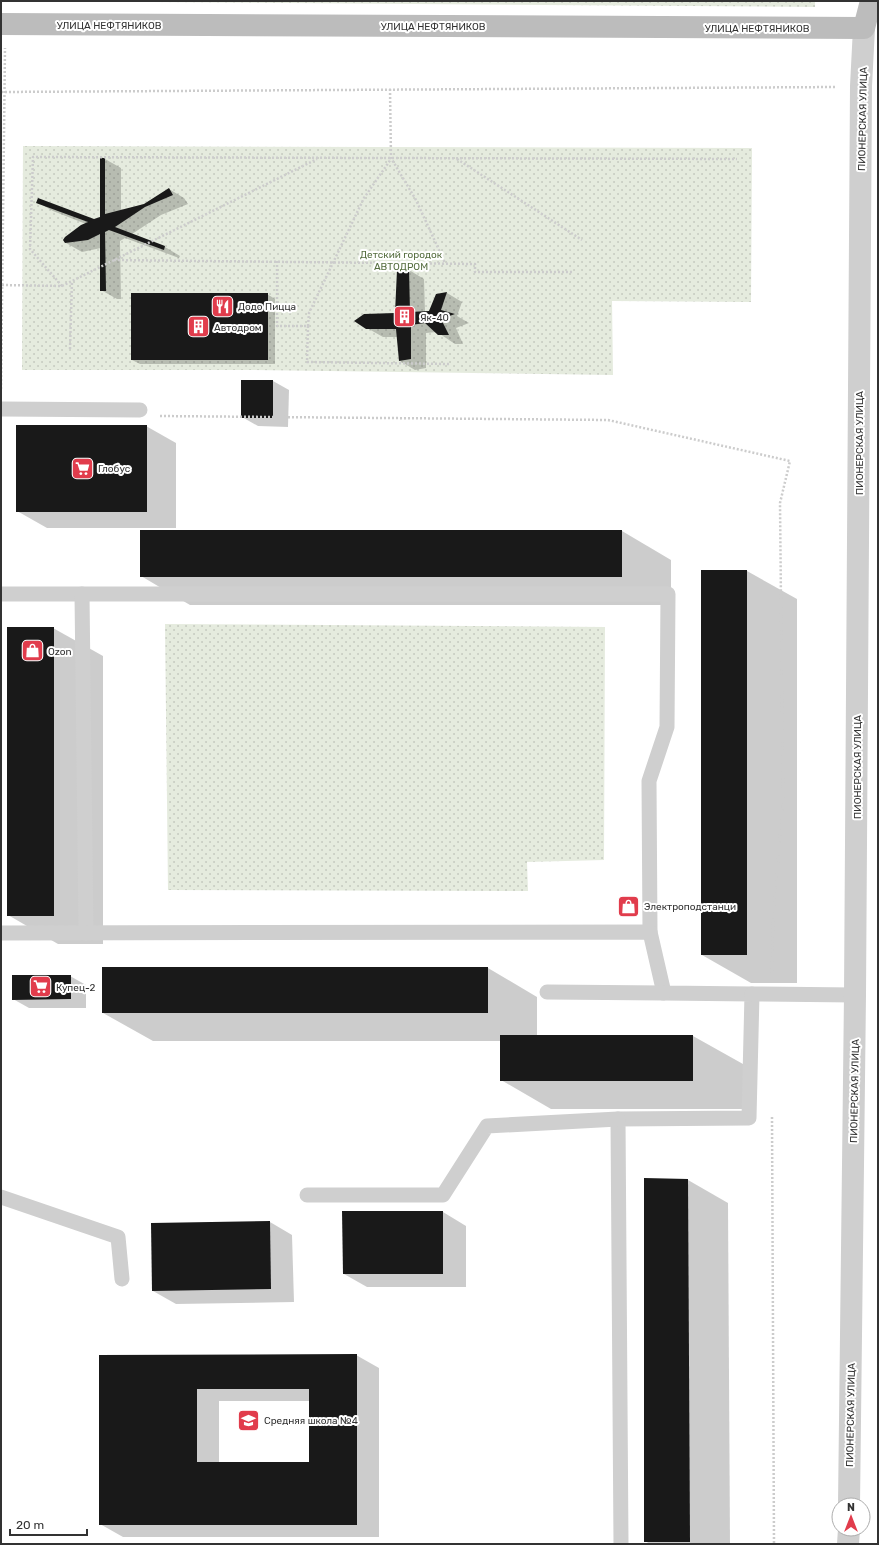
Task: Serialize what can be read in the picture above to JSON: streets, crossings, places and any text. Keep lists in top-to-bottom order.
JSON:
{
  "streets": {
    "main road": ["УЛИЦА НЕФТЯНИКОВ"],
    "street": ["ПИОНЕРСКАЯ УЛИЦА"]
  },
  "crossings": [
    ["УЛИЦА НЕФТЯНИКОВ", "ПИОНЕРСКАЯ УЛИЦА"]
  ],
  "parks": ["Детский городок АВТОДРОМ"],
  "places": {
    "restaurant": ["Додо Пицца"],
    "building": ["Як-40", "Автодром"],
    "supermarket": ["Глобус", "Купец-2"],
    "shop": ["Ozon", "Электроподстанци"],
    "school or university": ["Средняя школа №4"]
  },
  "scale_bar": "20 m",
  "north": "top"
}
